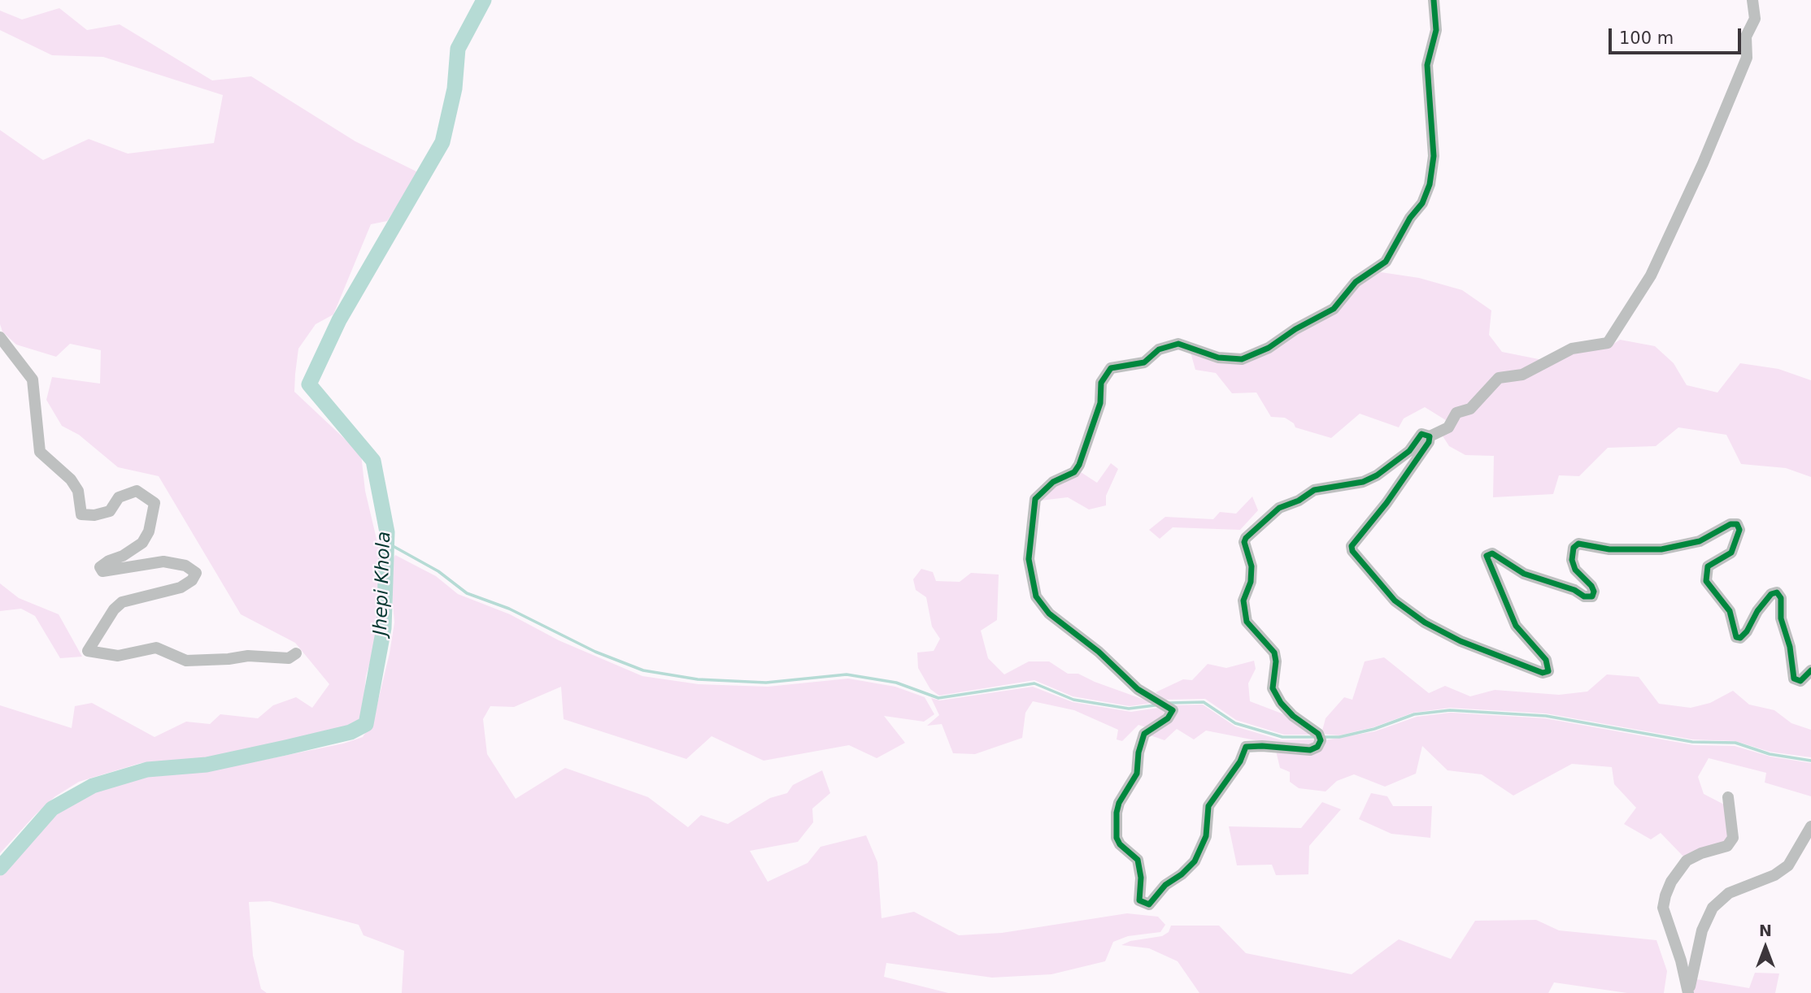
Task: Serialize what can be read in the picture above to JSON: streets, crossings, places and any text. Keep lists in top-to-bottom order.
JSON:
{
  "water": ["Jhepi Khola"],
  "scale_bar": "100 m",
  "north": "top"
}
